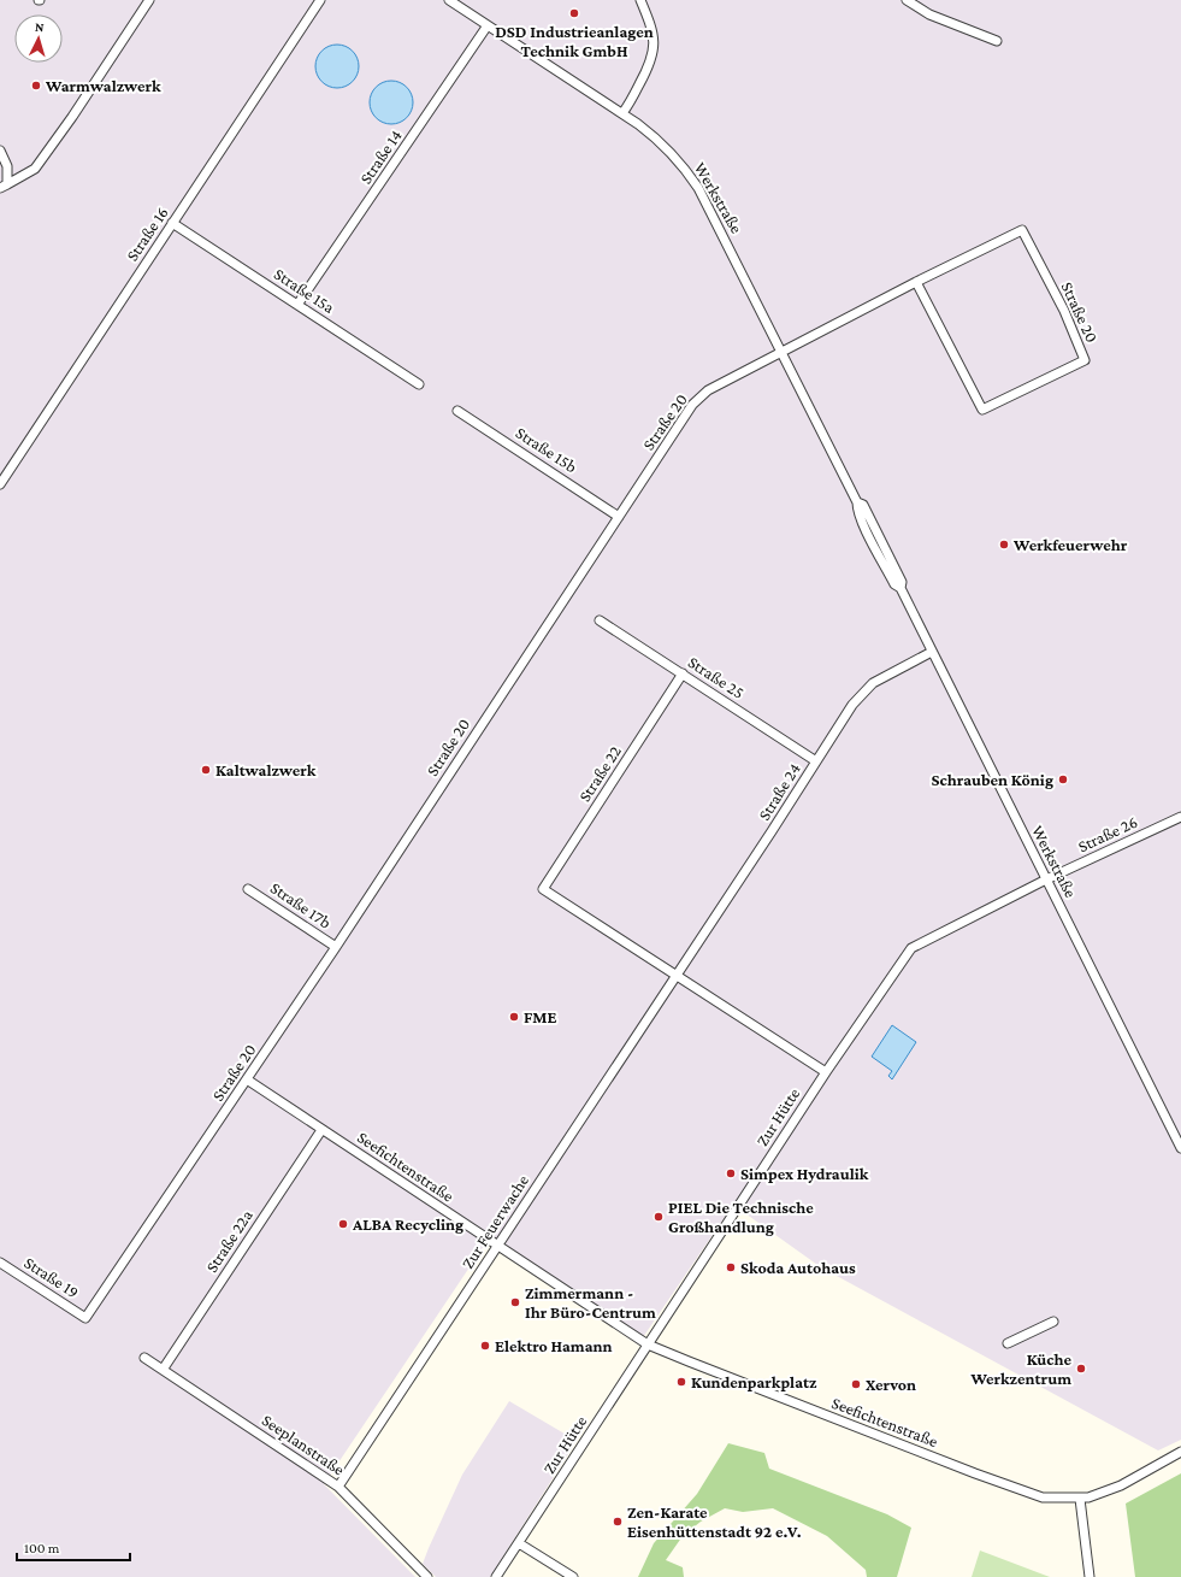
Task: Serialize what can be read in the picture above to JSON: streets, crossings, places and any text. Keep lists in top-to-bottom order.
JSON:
{
  "streets": {
    "street": [
      "Straße 14",
      "Werkstraße",
      "Straße 16",
      "Straße 15a",
      "Straße 20",
      "Straße 15b",
      "Straße 25",
      "Straße 22",
      "Straße 24",
      "Straße 26",
      "Straße 17b",
      "Zur Hütte",
      "Seefichtenstraße",
      "Zur Feuerwache",
      "Straße 22a",
      "Straße 19",
      "Seeplanstraße"
    ]
  },
  "crossings": [
    ["Straße 14", "Werkstraße"],
    ["Straße 14", "Straße 15a"],
    ["Werkstraße", "Straße 20"],
    ["Werkstraße", "Straße 24"],
    ["Werkstraße", "Straße 26"],
    ["Werkstraße", "Zur Hütte"],
    ["Straße 16", "Straße 15a"],
    ["Straße 20", "Straße 15b"],
    ["Straße 20", "Straße 17b"],
    ["Straße 20", "Seefichtenstraße"],
    ["Straße 20", "Straße 19"],
    ["Straße 25", "Straße 22"],
    ["Straße 25", "Straße 24"],
    ["Straße 22", "Straße 24"],
    ["Straße 22", "Zur Feuerwache"],
    ["Straße 24", "Zur Feuerwache"],
    ["Straße 26", "Zur Hütte"],
    ["Zur Hütte", "Seefichtenstraße"],
    ["Seefichtenstraße", "Zur Feuerwache"],
    ["Seefichtenstraße", "Straße 22a"],
    ["Zur Feuerwache", "Seeplanstraße"],
    ["Straße 22a", "Seeplanstraße"]
  ],
  "places": [
    "DSD Industrieanlagen Technik GmbH",
    "Warmwalzwerk",
    "Werkfeuerwehr",
    "Kaltwalzwerk",
    "Schrauben König",
    "FME",
    "Simpex Hydraulik",
    "PIEL Die Technische Großhandlung",
    "ALBA Recycling",
    "Skoda Autohaus",
    "Zimmermann - Ihr Büro-Centrum",
    "Elektro Hamann",
    "Küche Werkzentrum",
    "Kundenparkplatz",
    "Xervon",
    "Zen-Karate Eisenhüttenstadt 92 e.V."
  ],
  "scale_bar": "100 m",
  "north": "top"
}
